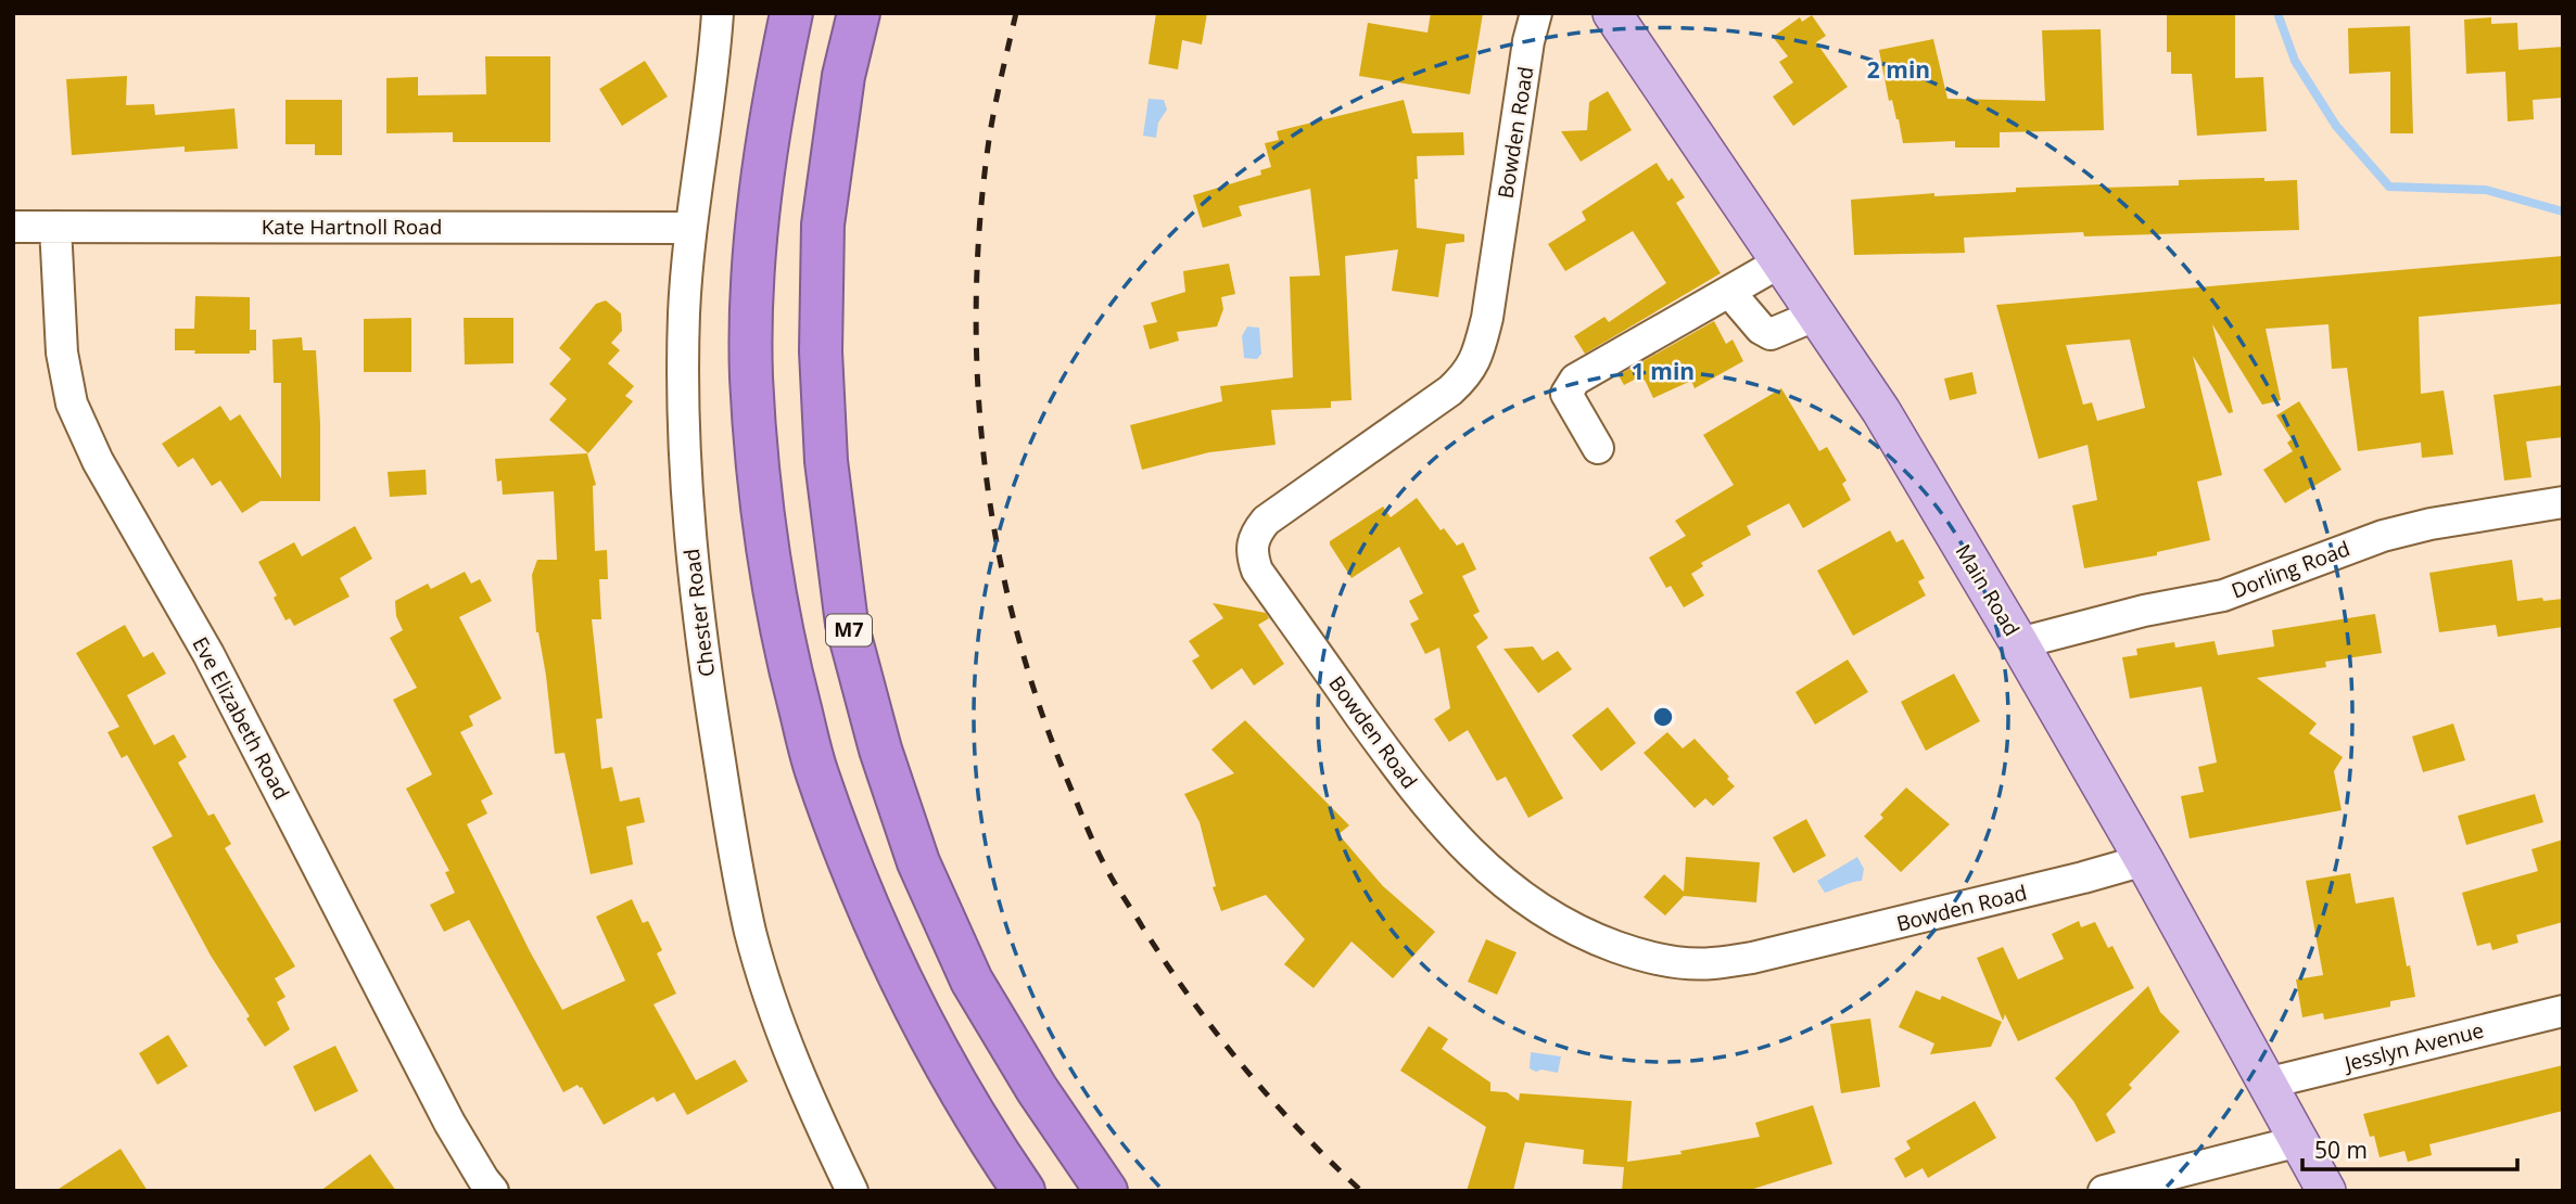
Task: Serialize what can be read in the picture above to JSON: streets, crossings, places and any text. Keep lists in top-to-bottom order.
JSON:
{
  "streets": {
    "highway": ["M7"],
    "main road": ["Main Road"],
    "street": [
      "Bowden Road",
      "Kate Hartnoll Road",
      "Dorling Road",
      "Chester Road",
      "Eve Elizabeth Road",
      "Jesslyn Avenue"
    ]
  },
  "crossings": [
    ["Bowden Road", "Main Road"],
    ["Kate Hartnoll Road", "Chester Road"],
    ["Kate Hartnoll Road", "Eve Elizabeth Road"],
    ["Dorling Road", "Main Road"],
    ["Main Road", "Jesslyn Avenue"]
  ],
  "scale_bar": "50 m",
  "rings": ["2 min", "1 min"]
}
